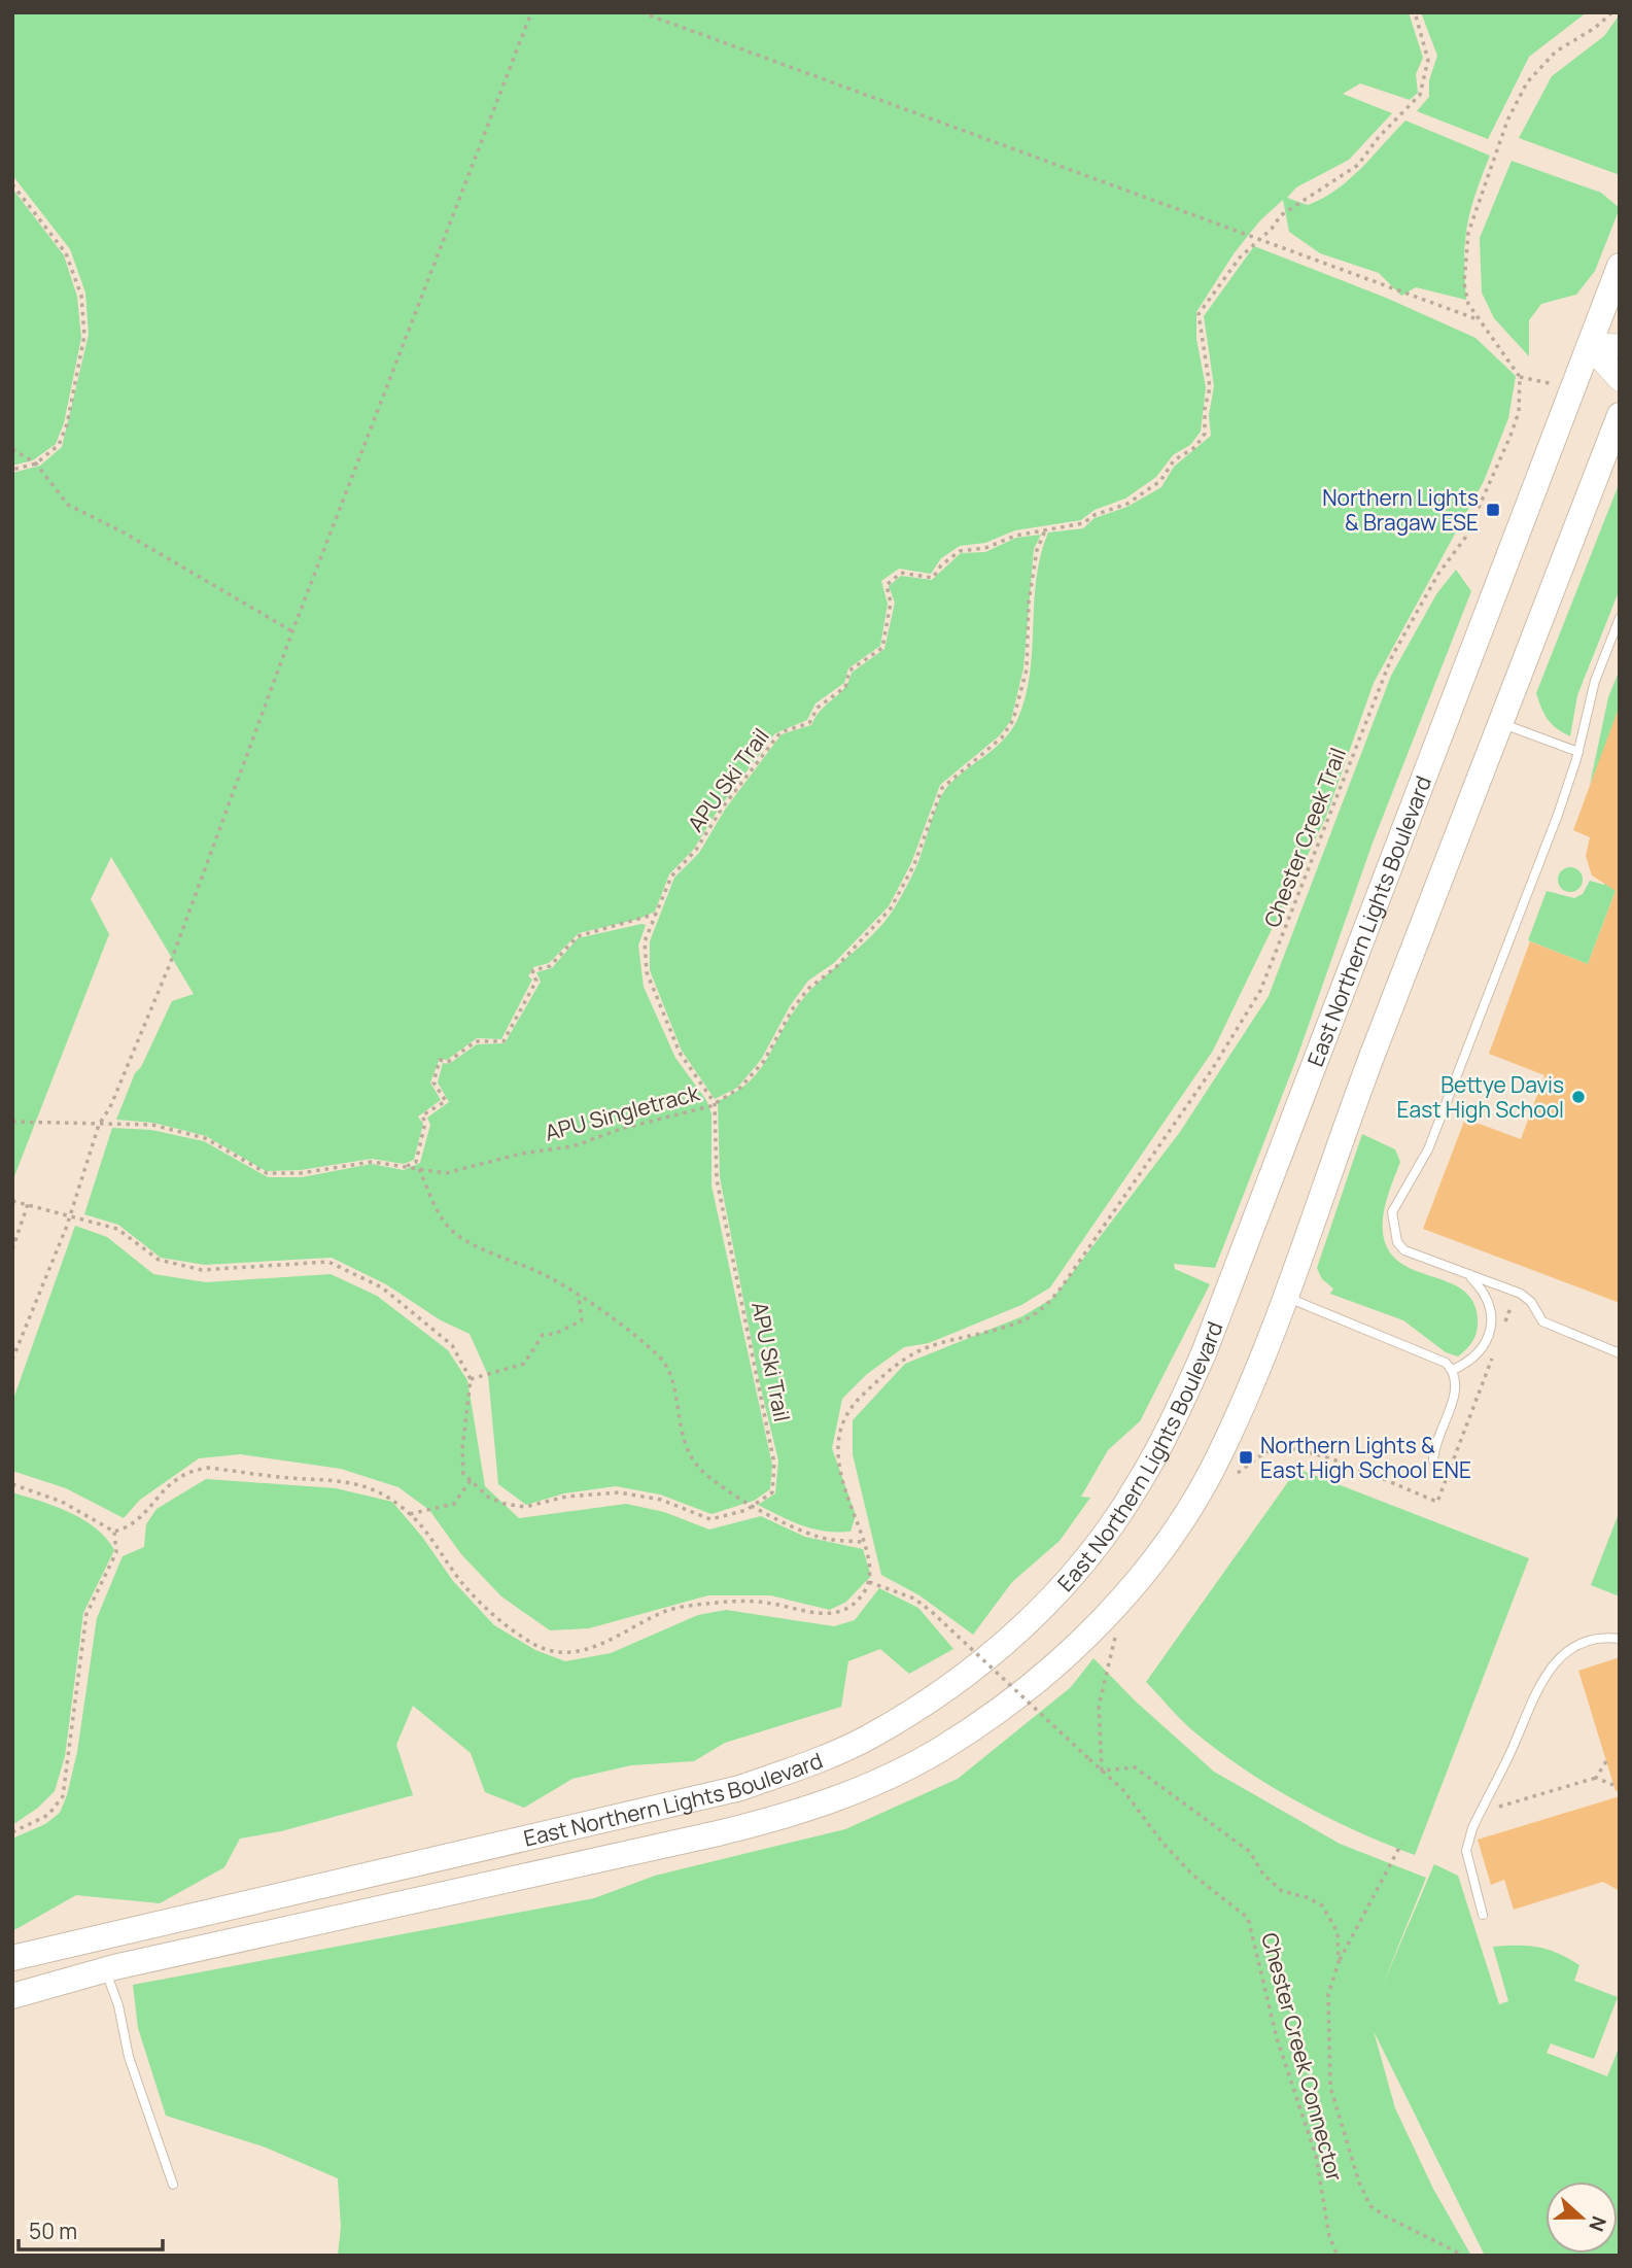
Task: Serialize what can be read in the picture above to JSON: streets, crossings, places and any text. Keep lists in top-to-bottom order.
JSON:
{
  "streets": {
    "main road": ["East Northern Lights Boulevard"],
    "path": [
      "APU Ski Trail",
      "Chester Creek Trail",
      "APU Singletrack",
      "Chester Creek Connector"
    ]
  },
  "crossings": [
    ["APU Ski Trail", "APU Singletrack"],
    ["Chester Creek Trail", "Chester Creek Connector"]
  ],
  "places": {
    "transit": ["Northern Lights & Bragaw ESE", "Northern Lights & East High School ENE"],
    "other": ["Bettye Davis East High School"]
  },
  "scale_bar": "50 m",
  "north": "right"
}
